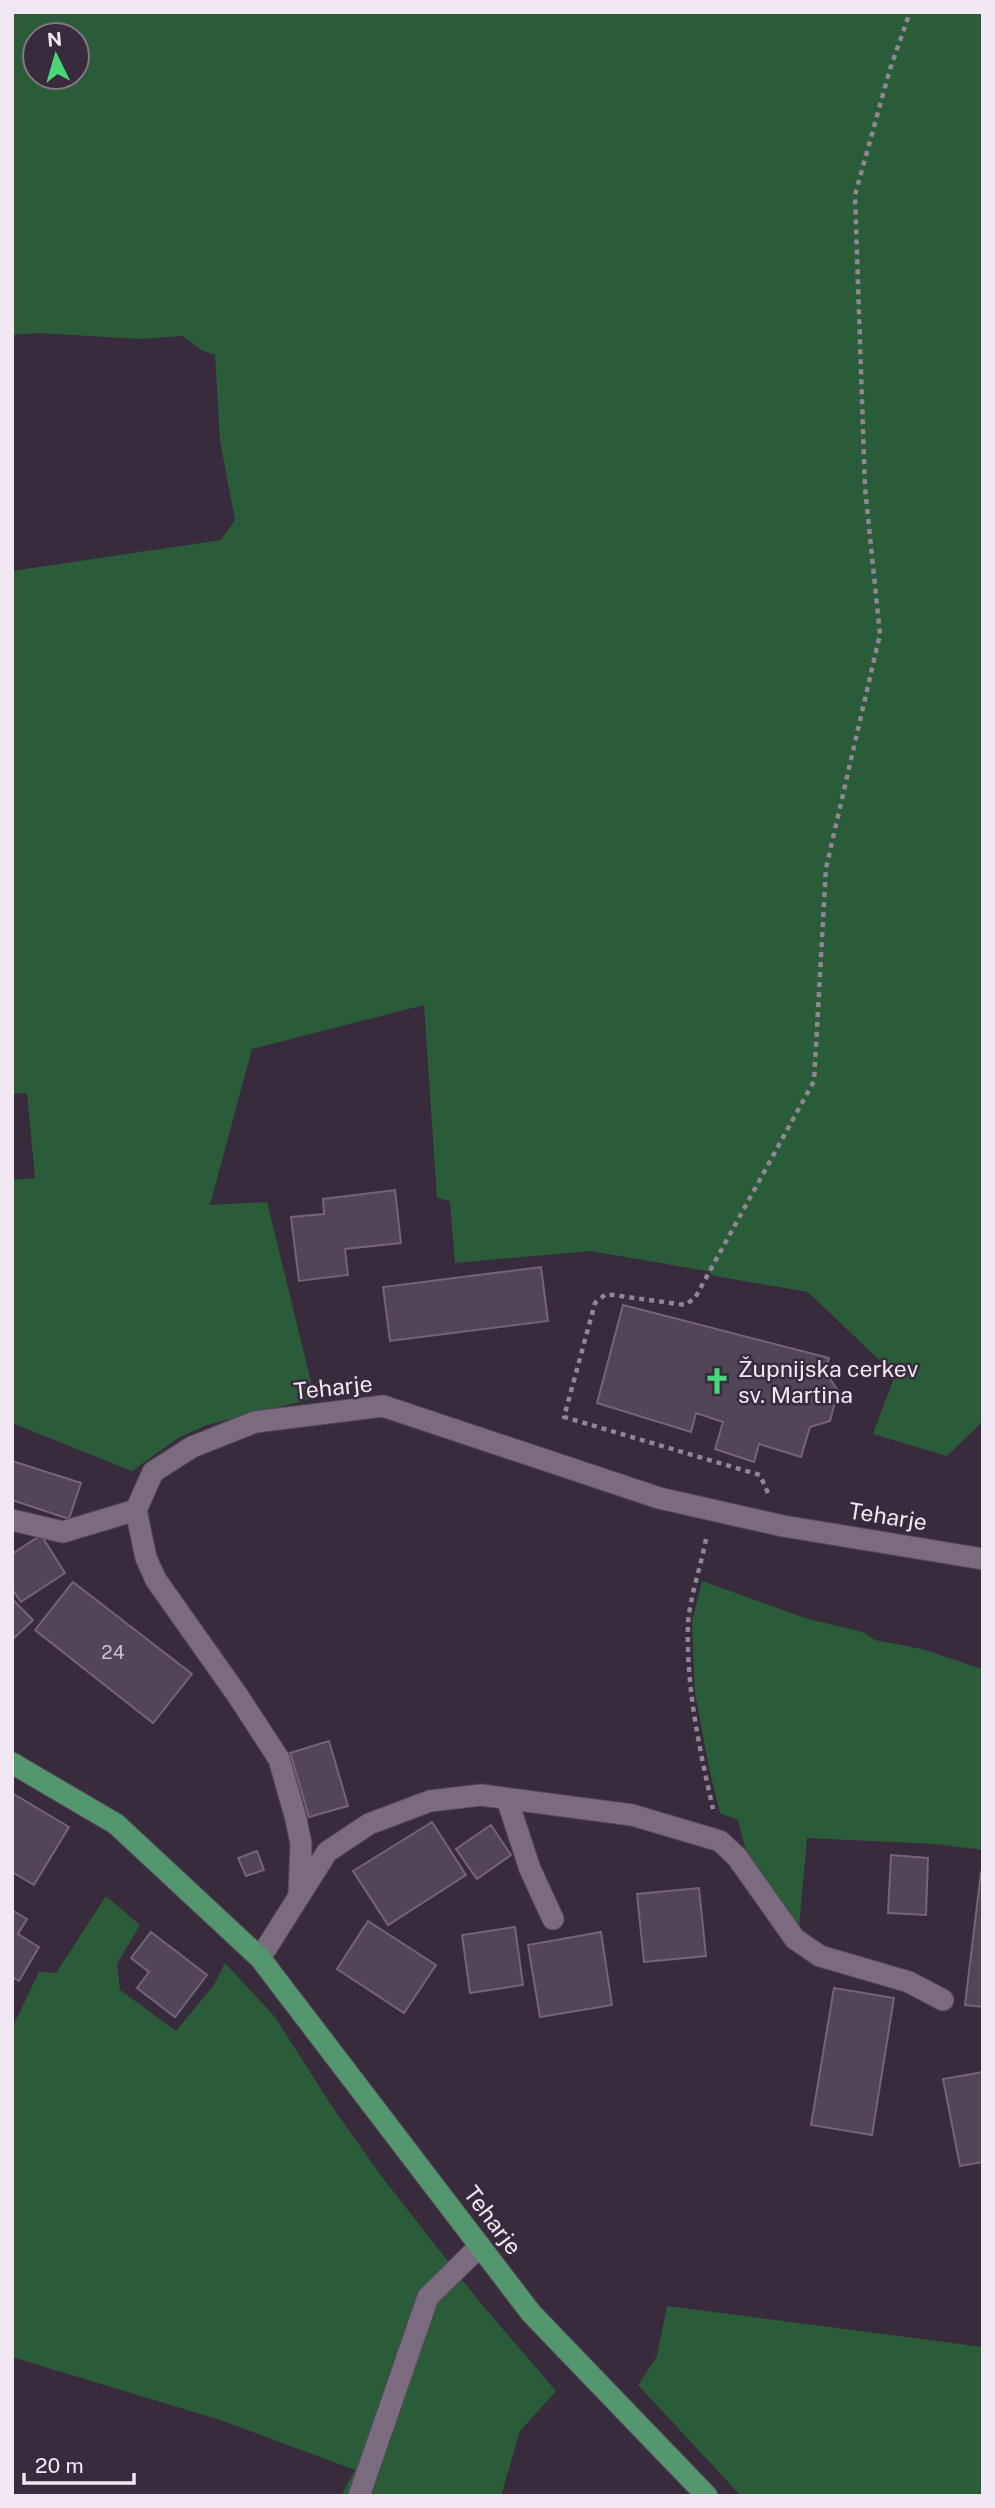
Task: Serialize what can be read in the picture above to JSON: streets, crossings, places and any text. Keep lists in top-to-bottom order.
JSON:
{
  "streets": {
    "main road": ["Teharje"]
  },
  "places": {
    "church": ["Župnijska cerkev sv. Martina"]
  },
  "house_numbers": ["24"],
  "scale_bar": "20 m",
  "north": "top"
}
